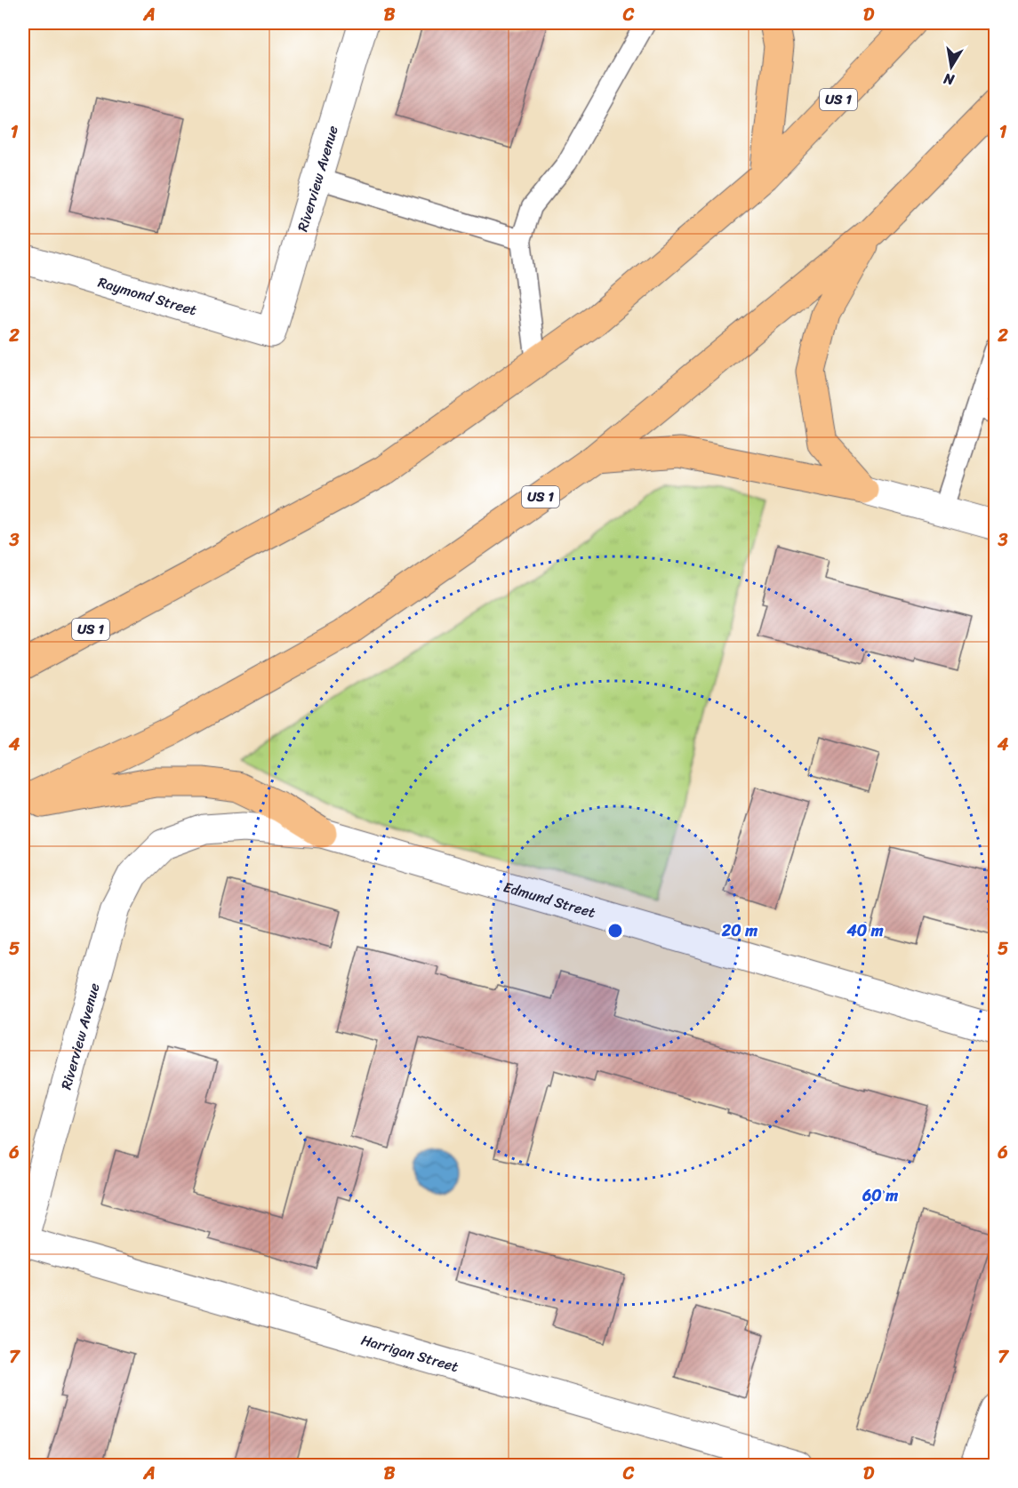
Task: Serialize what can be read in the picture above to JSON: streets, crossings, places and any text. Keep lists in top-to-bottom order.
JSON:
{
  "streets": {
    "highway": ["US 1"],
    "street": [
      "Riverview Avenue",
      "Raymond Street",
      "Edmund Street",
      "Harrigan Street"
    ]
  },
  "crossings": [
    ["Riverview Avenue", "Raymond Street"],
    ["Riverview Avenue", "Edmund Street"],
    ["Riverview Avenue", "Harrigan Street"]
  ],
  "north": "bottom",
  "grid": {
    "columns": [
      "A",
      "B",
      "C",
      "D"
    ],
    "rows": [
      "1",
      "2",
      "3",
      "4",
      "5",
      "6",
      "7"
    ]
  },
  "rings": ["20 m", "40 m", "60 m"]
}
